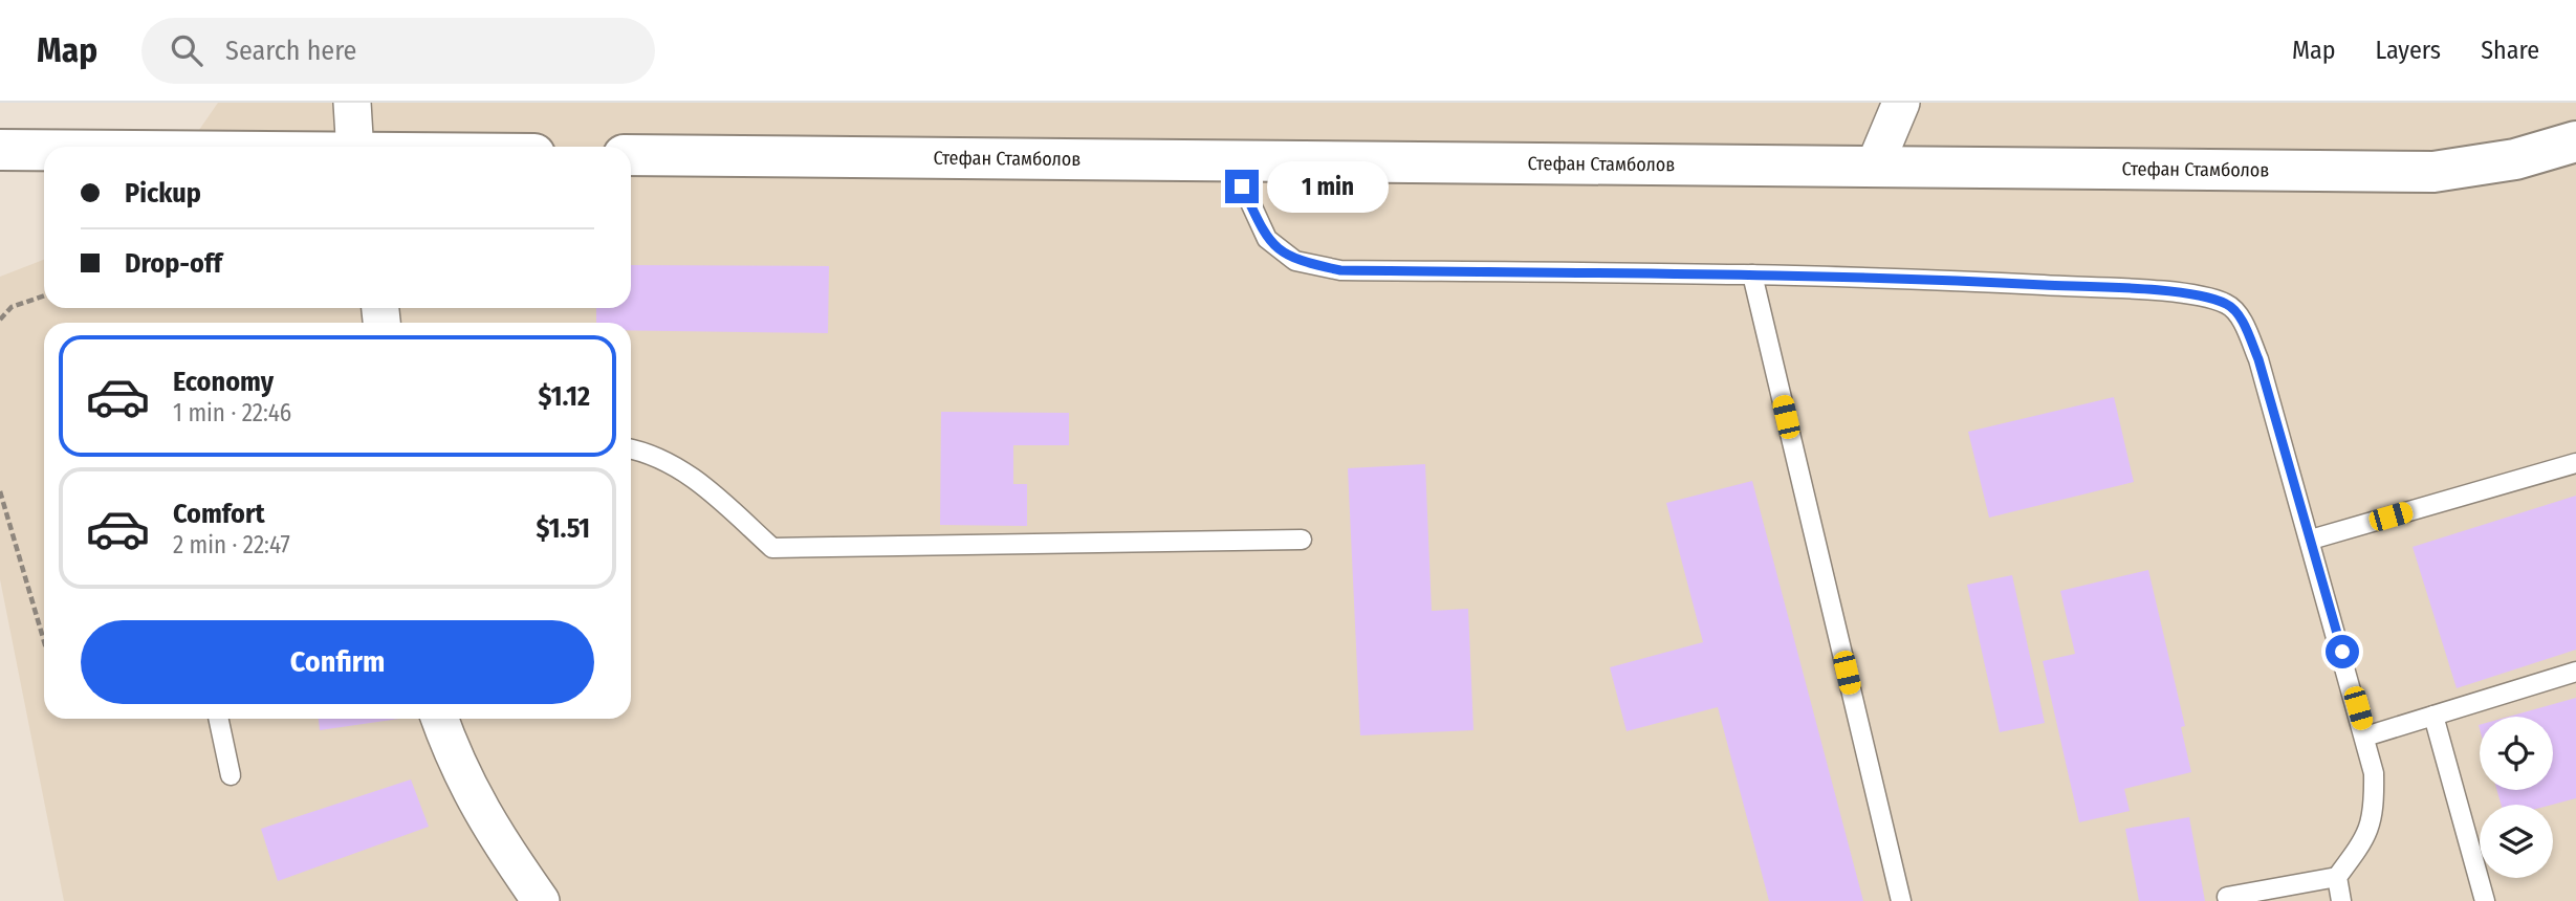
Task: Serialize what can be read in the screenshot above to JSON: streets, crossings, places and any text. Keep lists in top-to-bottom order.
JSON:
{
  "streets": {
    "street": ["Стефан Стамболов"]
  },
  "page": {
    "header": "Map",
    "search": "Search here",
    "nav": ["Map", "Layers", "Share"],
    "banner": ["Pickup", "Drop-off"],
    "bubble": "1 min",
    "list": [
      {
        "name": "Economy",
        "note": "1 min · 22:46",
        "value": "$1.12"
      },
      {
        "name": "Comfort",
        "note": "2 min · 22:47",
        "value": "$1.51"
      }
    ],
    "buttons": "Confirm"
  }
}
